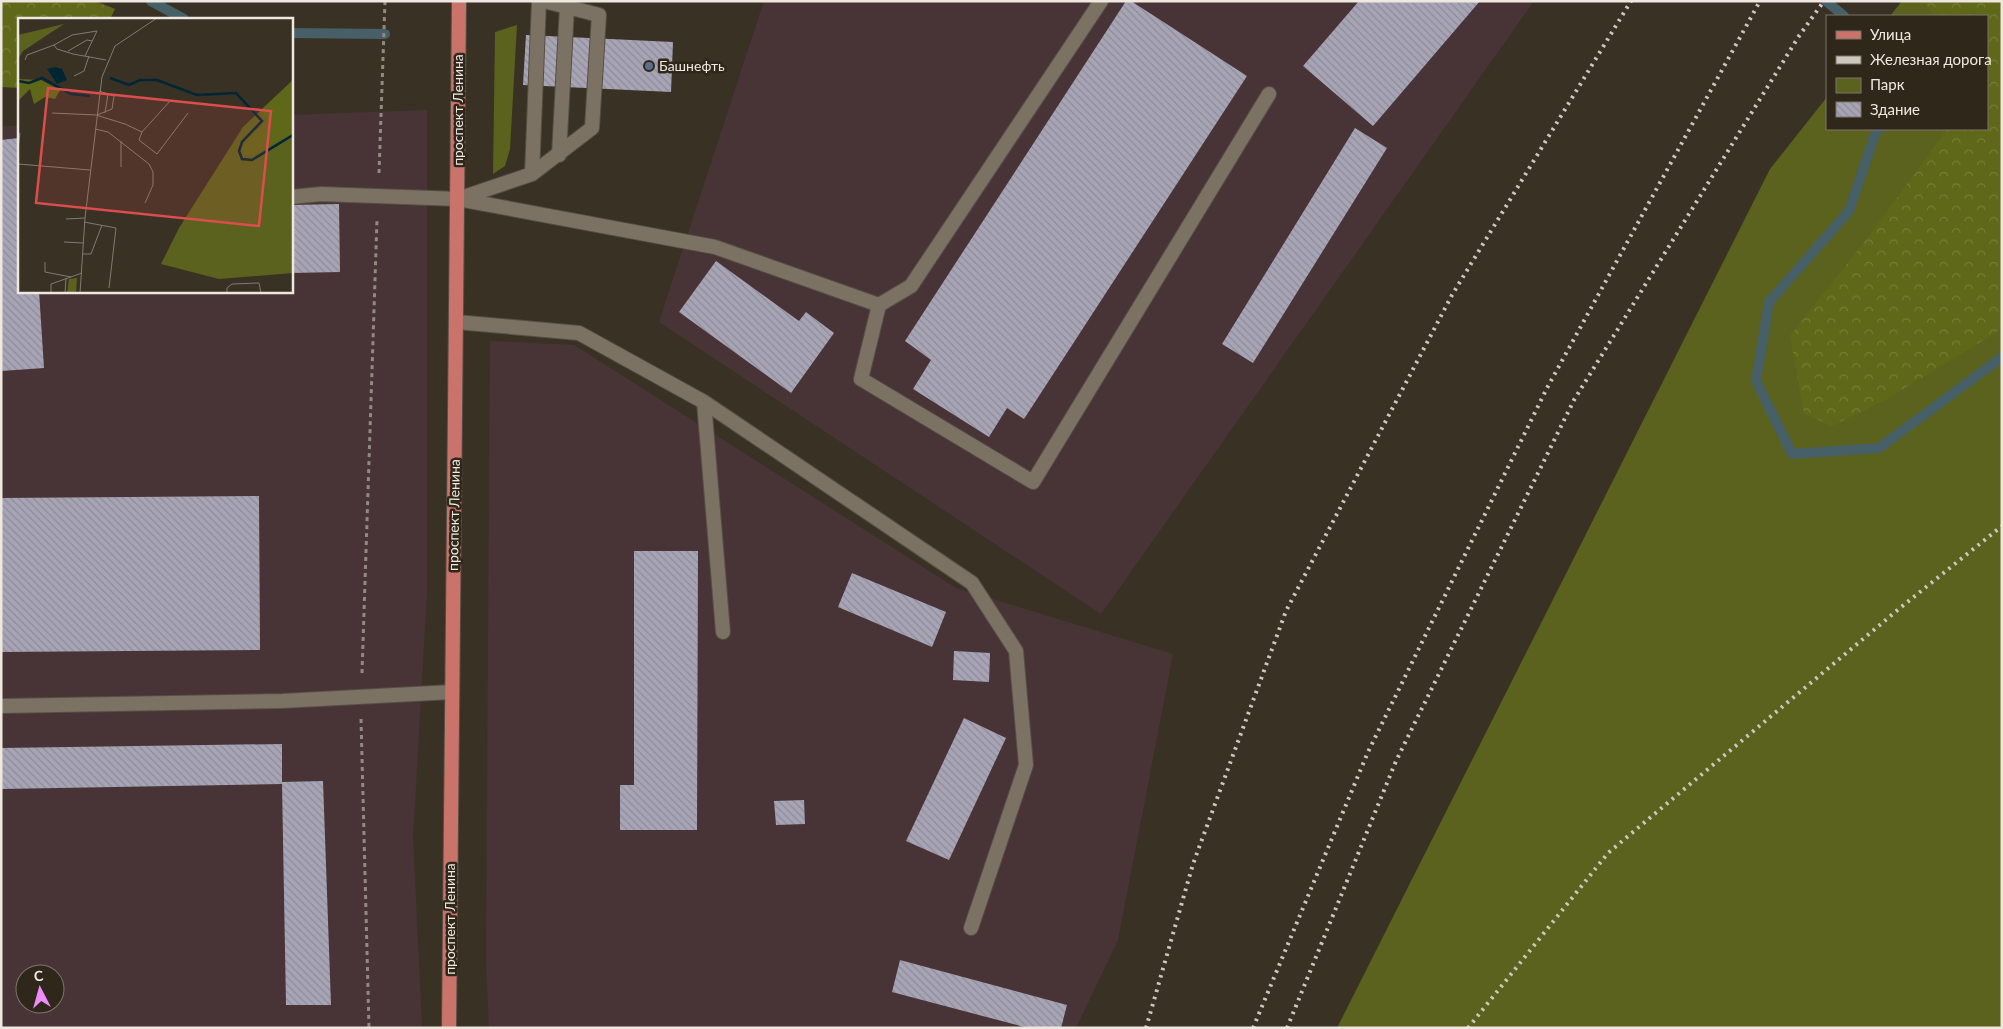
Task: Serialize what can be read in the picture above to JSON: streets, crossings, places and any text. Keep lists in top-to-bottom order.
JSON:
{
  "streets": {
    "main road": ["проспект Ленина"]
  },
  "places": ["Башнефть"],
  "legend": [
    "Улица",
    "Железная дорога",
    "Парк",
    "Здание"
  ],
  "north": "top"
}
